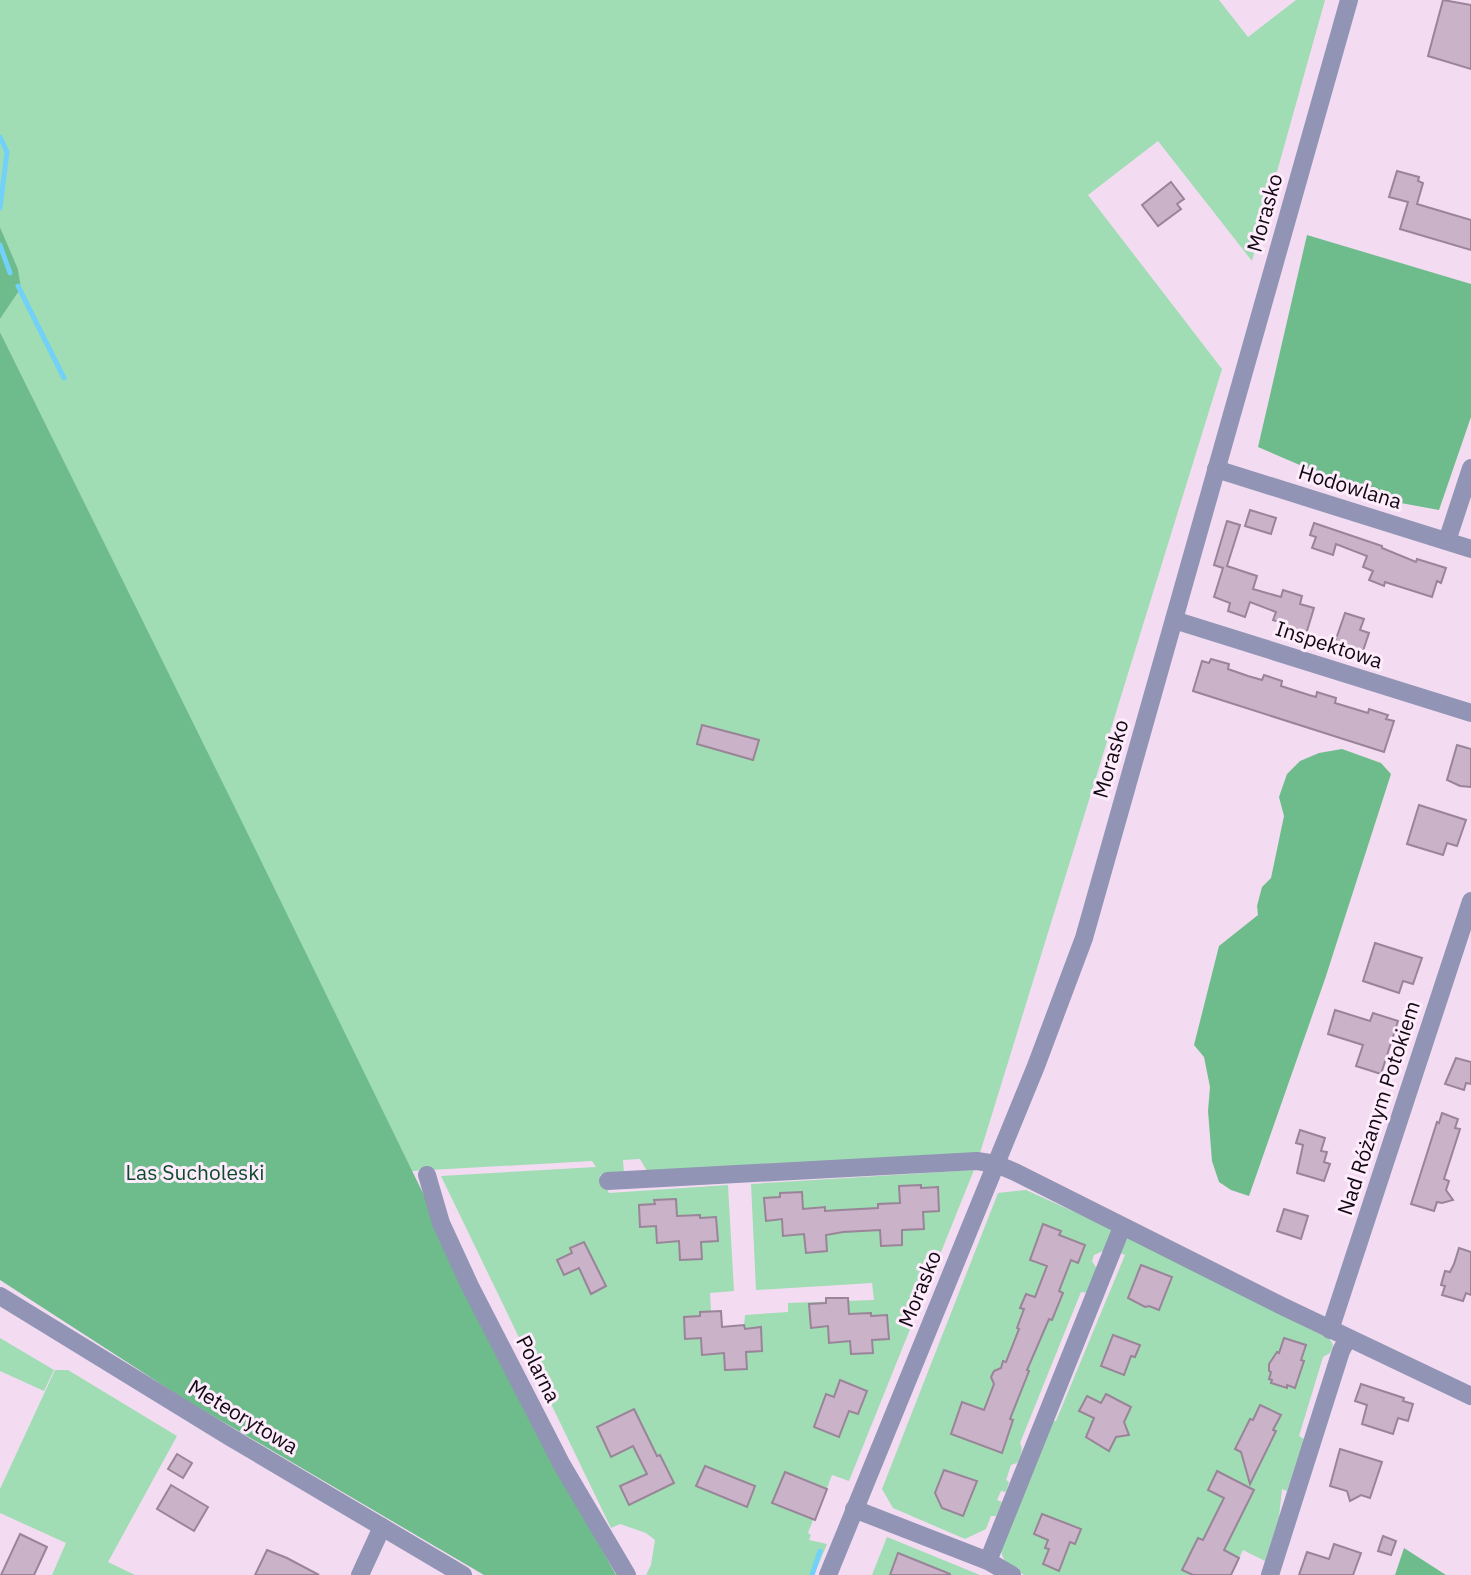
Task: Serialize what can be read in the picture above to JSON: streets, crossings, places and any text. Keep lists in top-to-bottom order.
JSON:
{
  "streets": {
    "street": [
      "Morasko",
      "Hodowlana",
      "Inspektowa",
      "Nad Różanym Potokiem",
      "Polarna",
      "Meteorytowa"
    ]
  },
  "crossings": [
    ["Morasko", "Hodowlana"],
    ["Morasko", "Inspektowa"]
  ],
  "parks": ["Las Sucholeski"]
}
